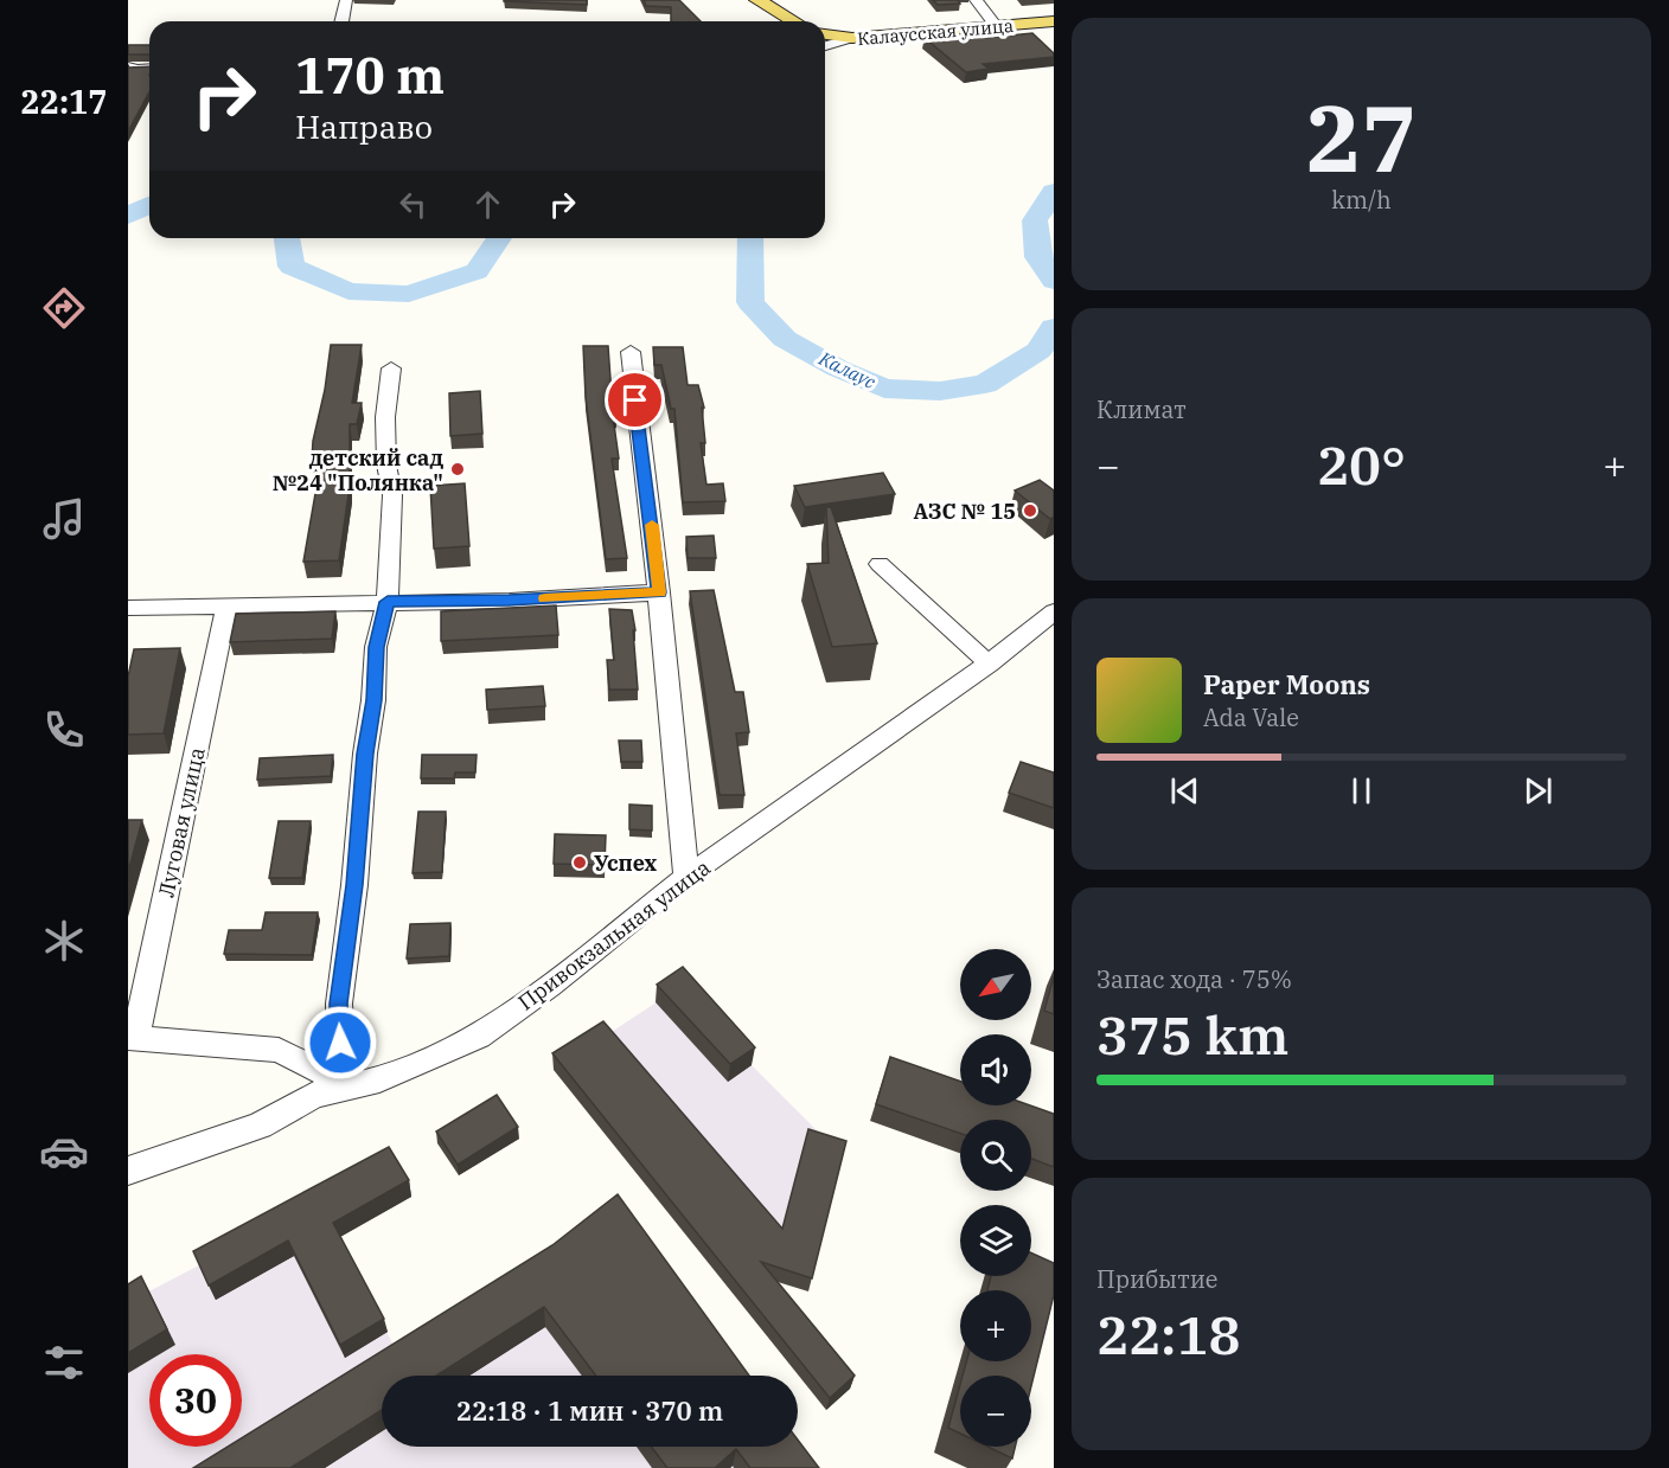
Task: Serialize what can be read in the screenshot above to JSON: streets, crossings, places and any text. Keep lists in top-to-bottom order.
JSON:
{
  "streets": {
    "main road": ["Калаусская улица"],
    "street": ["Луговая улица", "Привокзальная улица"]
  },
  "water": ["Калаус"],
  "places": ["детский сад №24 \"Полянка\"", "АЗС № 15", "Успех"],
  "north": "bottom left",
  "page": {
    "tabs": "22:17",
    "tile": [
      ["27", "km/h"],
      "Климат",
      ["Запас хода · 75%", "375 km"],
      ["Прибытие", "22:18"]
    ],
    "turn": ["170 m", "Направо"],
    "heat": ["−", "20°", "+"],
    "song": ["Paper Moons", "Ada Vale"],
    "map_buttons": ["+", "−"],
    "limit": "30",
    "trip": "22:18 · 1 мин · 370 m"
  }
}
